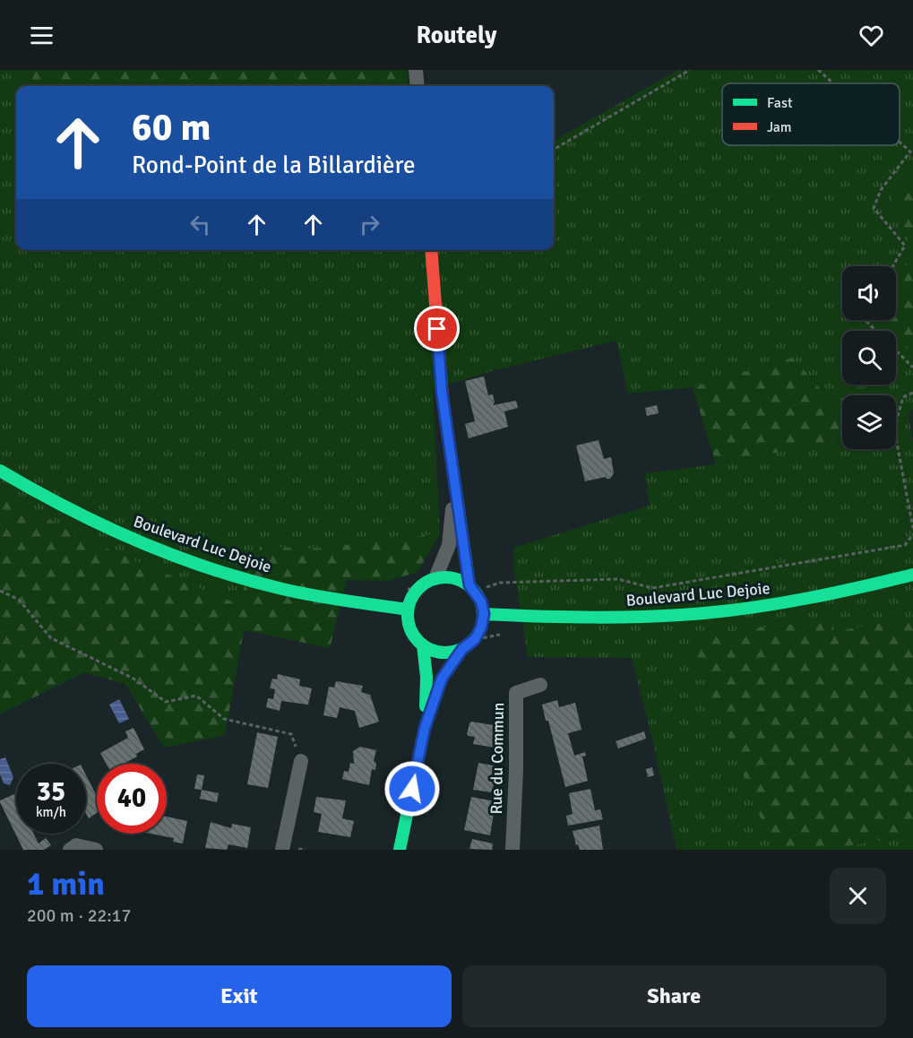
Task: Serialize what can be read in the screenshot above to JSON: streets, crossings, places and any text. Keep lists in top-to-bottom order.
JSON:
{
  "streets": {
    "main road": ["Boulevard Luc Dejoie"],
    "street": ["Rue du Commun"]
  },
  "legend": ["Fast", "Jam"],
  "page": {
    "header": "Routely",
    "turn": ["60 m", "Rond-Point de la Billardière"],
    "speed": "35 km/h",
    "limit": "40",
    "heading": ["1 min", "200 m · 22:17"],
    "buttons": ["Exit", "Share"]
  }
}
